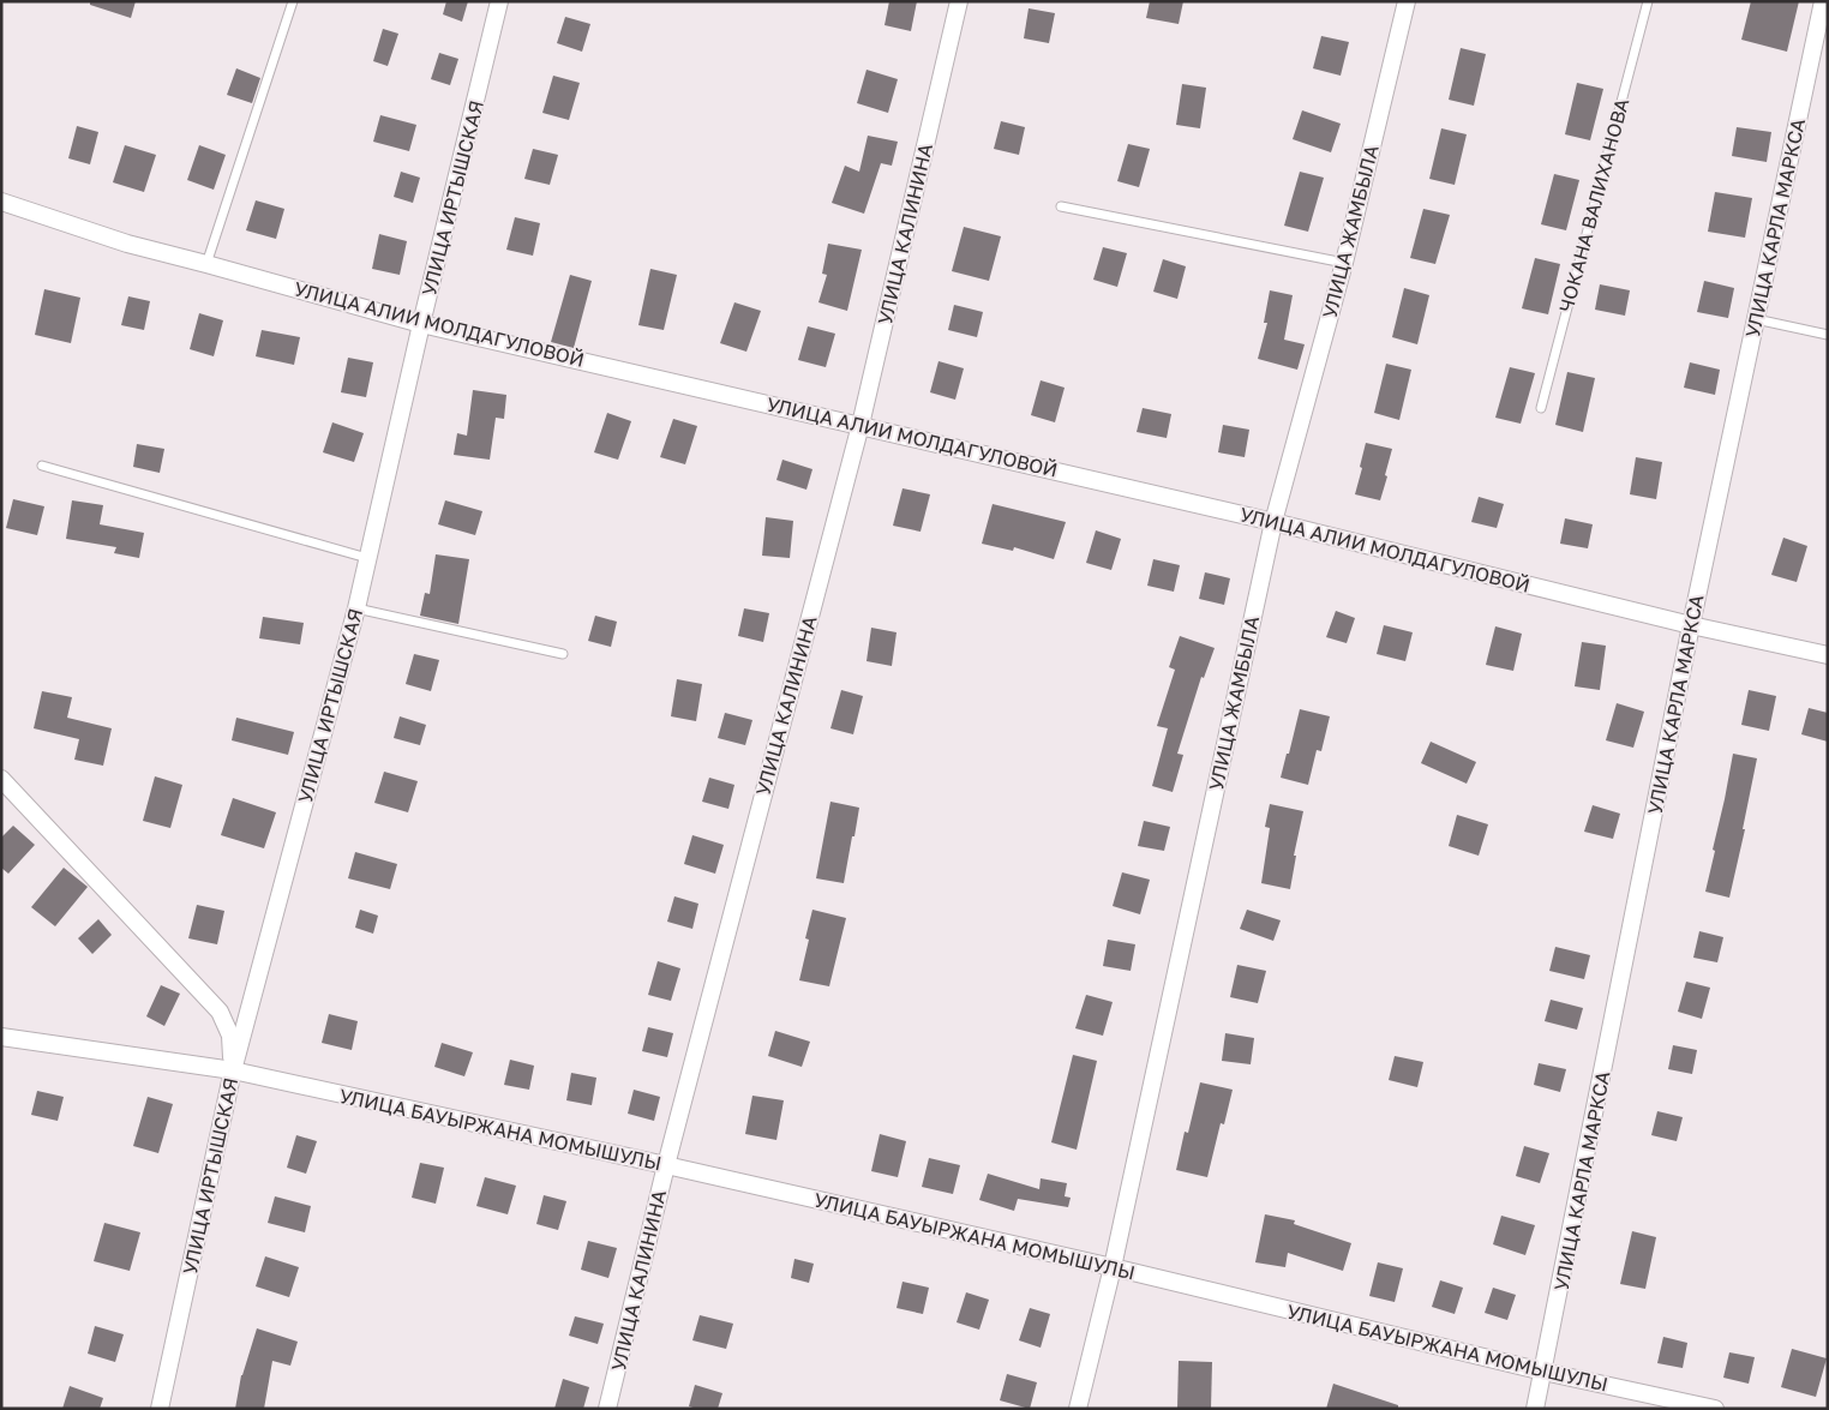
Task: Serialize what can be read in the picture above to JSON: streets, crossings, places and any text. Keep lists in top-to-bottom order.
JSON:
{
  "streets": {
    "street": [
      "УЛИЦА ИРТЫШСКАЯ",
      "УЛИЦА КАРЛА МАРКСА",
      "УЛИЦА ЖАМБЫЛА",
      "УЛИЦА КАЛИНИНА",
      "УЛИЦА АЛИИ МОЛДАГУЛОВОЙ",
      "УЛИЦА БАУЫРЖАНА МОМЫШУЛЫ"
    ],
    "lane": ["ЧОКАНА ВАЛИХАНОВА"]
  },
  "crossings": [
    ["УЛИЦА ИРТЫШСКАЯ", "УЛИЦА АЛИИ МОЛДАГУЛОВОЙ"],
    ["УЛИЦА ИРТЫШСКАЯ", "УЛИЦА БАУЫРЖАНА МОМЫШУЛЫ"],
    ["УЛИЦА КАРЛА МАРКСА", "УЛИЦА АЛИИ МОЛДАГУЛОВОЙ"],
    ["УЛИЦА КАРЛА МАРКСА", "УЛИЦА БАУЫРЖАНА МОМЫШУЛЫ"],
    ["УЛИЦА ЖАМБЫЛА", "УЛИЦА АЛИИ МОЛДАГУЛОВОЙ"],
    ["УЛИЦА ЖАМБЫЛА", "УЛИЦА БАУЫРЖАНА МОМЫШУЛЫ"],
    ["УЛИЦА КАЛИНИНА", "УЛИЦА АЛИИ МОЛДАГУЛОВОЙ"],
    ["УЛИЦА КАЛИНИНА", "УЛИЦА БАУЫРЖАНА МОМЫШУЛЫ"]
  ]
}
